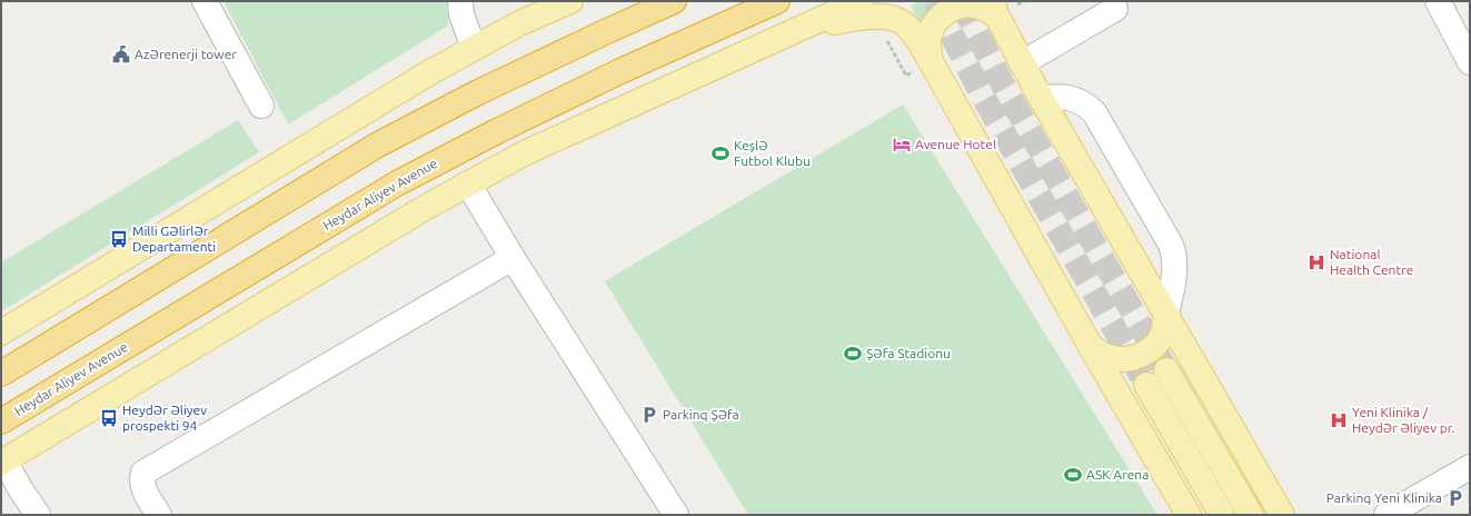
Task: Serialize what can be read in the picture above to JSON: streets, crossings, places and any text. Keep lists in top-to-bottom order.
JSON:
{
  "streets": {
    "highway": ["Heydar Aliyev Avenue"]
  },
  "places": {
    "public building": ["Azərenerji tower"],
    "hotel": ["Avenue Hotel"],
    "sports": ["Keşlə Futbol Klubu", "Şəfa Stadionu", "ASK Arena"],
    "bus stop": ["Milli Gəlirlər Departamenti", "Heydər Əliyev prospekti 94"],
    "hospital": ["National Health Centre", "Yeni Klinika / Heydər Əliyev pr."],
    "parking": ["Parkinq Şəfa", "Parkinq Yeni Klinika"]
  }
}
